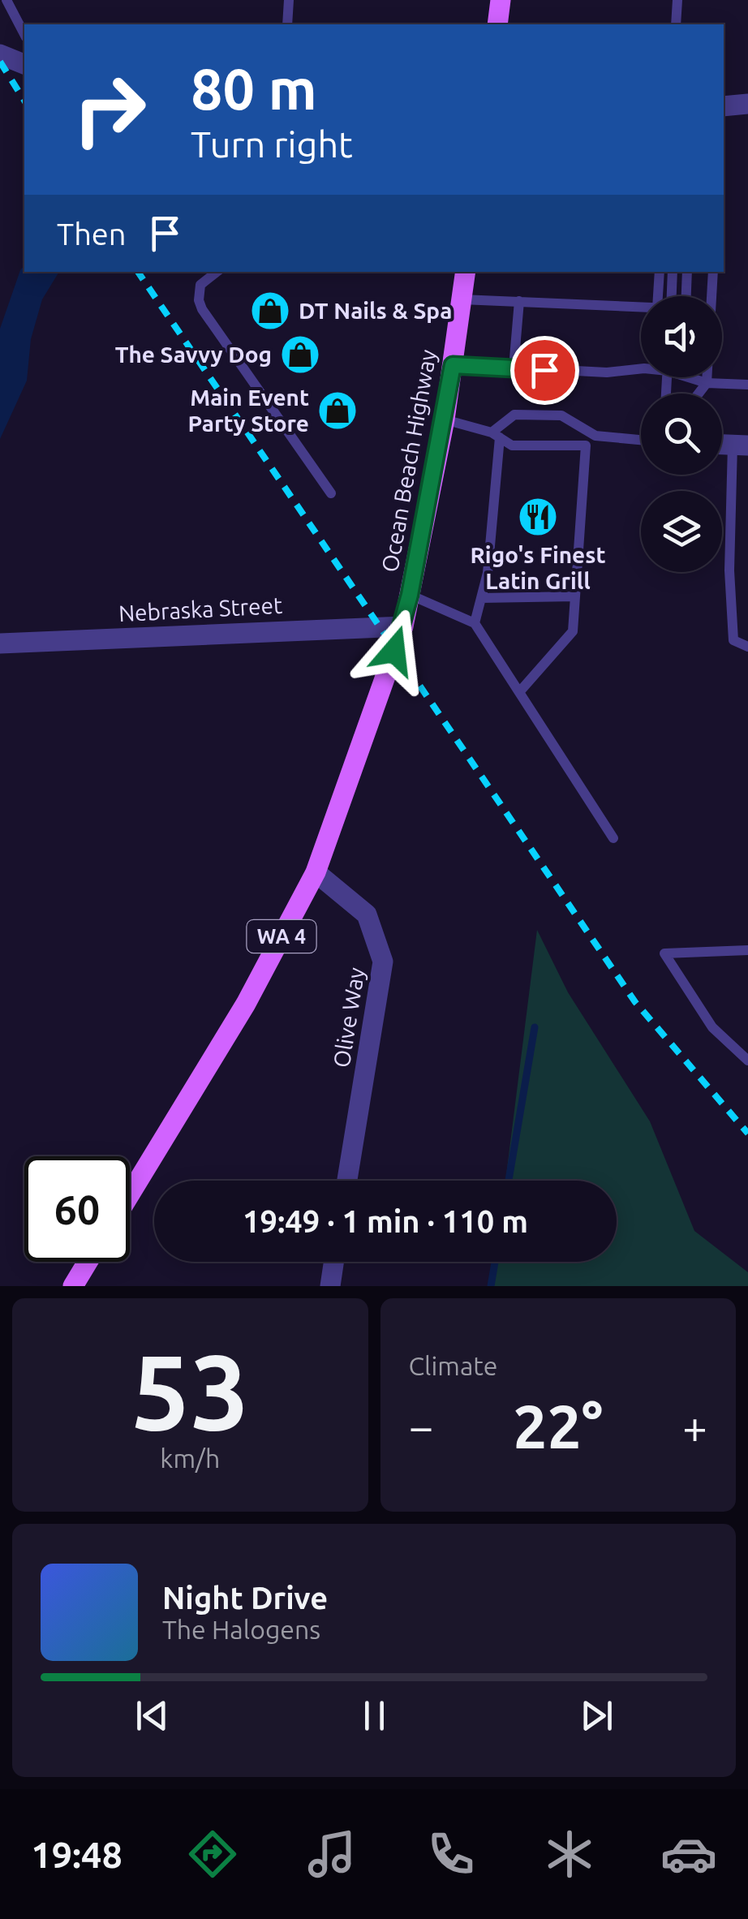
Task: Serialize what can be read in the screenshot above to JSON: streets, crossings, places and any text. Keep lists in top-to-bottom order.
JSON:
{
  "streets": {
    "main road": ["Ocean Beach Highway", "WA 4"],
    "street": ["Nebraska Street", "Olive Way"]
  },
  "crossings": [
    ["Ocean Beach Highway", "Nebraska Street"],
    ["Ocean Beach Highway", "Olive Way"]
  ],
  "places": {
    "shop": ["DT Nails & Spa", "The Savvy Dog", "Main Event Party Store"],
    "restaurant": ["Rigo's Finest Latin Grill"]
  },
  "page": {
    "turn": ["80 m", "Turn right"],
    "then": "Then",
    "limit": "60",
    "trip": "19:49 · 1 min · 110 m",
    "tile": [
      ["53", "km/h"],
      "Climate"
    ],
    "heat": ["−", "22°", "+"],
    "song": ["Night Drive", "The Halogens"],
    "tabs": "19:48"
  }
}
